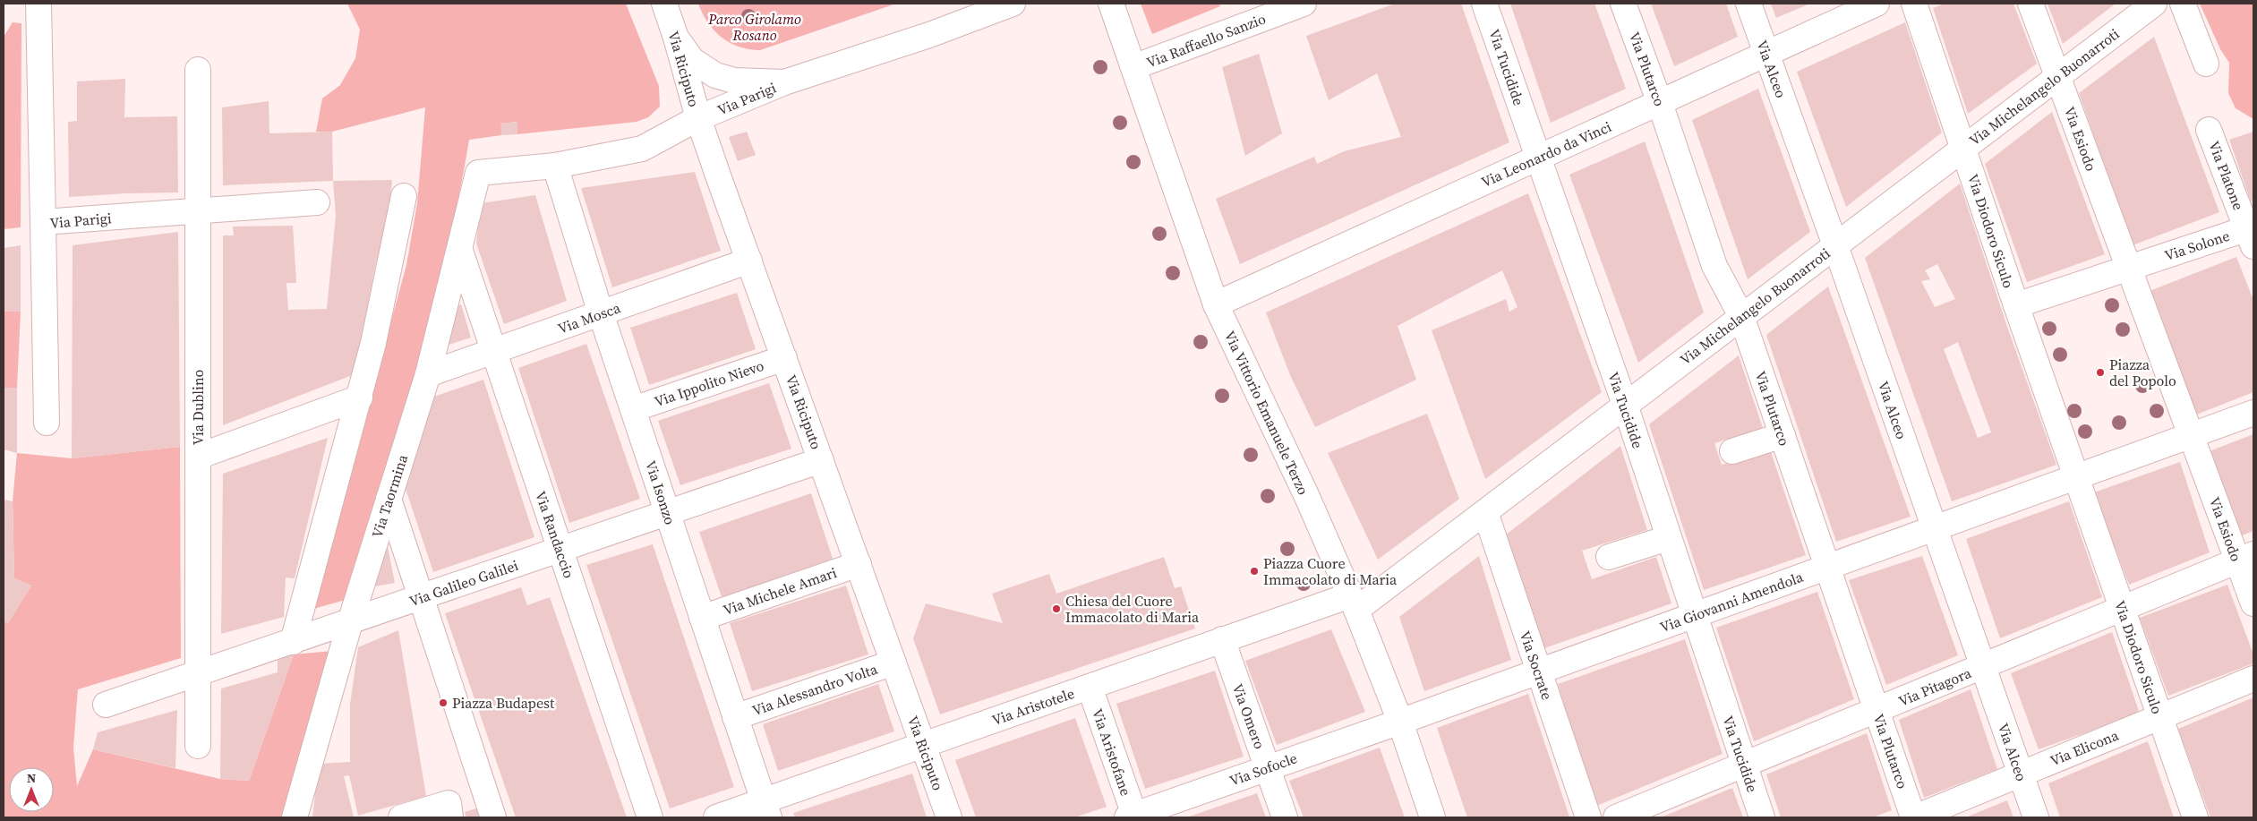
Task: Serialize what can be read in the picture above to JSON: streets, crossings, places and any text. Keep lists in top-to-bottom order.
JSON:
{
  "streets": {
    "street": [
      "Via Raffaello Sanzio",
      "Via Tucidide",
      "Via Riciputo",
      "Via Plutarco",
      "Via Alceo",
      "Via Michelangelo Buonarroti",
      "Via Parigi",
      "Via Esiodo",
      "Via Leonardo da Vinci",
      "Via Platone",
      "Via Diodoro Siculo",
      "Via Solone",
      "Via Mosca",
      "Via Ippolito Nievo",
      "Via Dublino",
      "Via Vittorio Emanuele Terzo",
      "Via Isonzo",
      "Via Taormina",
      "Via Randaccio",
      "Via Galileo Galilei",
      "Via Michele Amari",
      "Via Giovanni Amendola",
      "Via Socrate",
      "Via Pitagora",
      "Via Alessandro Volta",
      "Via Aristotele",
      "Via Omero",
      "Via Elicona",
      "Via Aristofane",
      "Via Sofocle"
    ]
  },
  "crossings": [
    ["Via Raffaello Sanzio", "Via Vittorio Emanuele Terzo"],
    ["Via Tucidide", "Via Michelangelo Buonarroti"],
    ["Via Tucidide", "Via Leonardo da Vinci"],
    ["Via Tucidide", "Via Giovanni Amendola"],
    ["Via Tucidide", "Via Pitagora"],
    ["Via Riciputo", "Via Parigi"],
    ["Via Riciputo", "Via Mosca"],
    ["Via Riciputo", "Via Ippolito Nievo"],
    ["Via Riciputo", "Via Galileo Galilei"],
    ["Via Riciputo", "Via Michele Amari"],
    ["Via Riciputo", "Via Alessandro Volta"],
    ["Via Riciputo", "Via Aristotele"],
    ["Via Plutarco", "Via Michelangelo Buonarroti"],
    ["Via Plutarco", "Via Leonardo da Vinci"],
    ["Via Plutarco", "Via Giovanni Amendola"],
    ["Via Plutarco", "Via Pitagora"],
    ["Via Plutarco", "Via Elicona"],
    ["Via Alceo", "Via Michelangelo Buonarroti"],
    ["Via Alceo", "Via Leonardo da Vinci"],
    ["Via Alceo", "Via Giovanni Amendola"],
    ["Via Alceo", "Via Pitagora"],
    ["Via Alceo", "Via Elicona"],
    ["Via Michelangelo Buonarroti", "Via Esiodo"],
    ["Via Michelangelo Buonarroti", "Via Diodoro Siculo"],
    ["Via Michelangelo Buonarroti", "Via Vittorio Emanuele Terzo"],
    ["Via Michelangelo Buonarroti", "Via Socrate"],
    ["Via Michelangelo Buonarroti", "Via Aristotele"],
    ["Via Parigi", "Via Dublino"],
    ["Via Parigi", "Via Isonzo"],
    ["Via Parigi", "Via Taormina"],
    ["Via Esiodo", "Via Solone"],
    ["Via Esiodo", "Via Giovanni Amendola"],
    ["Via Esiodo", "Via Pitagora"],
    ["Via Leonardo da Vinci", "Via Vittorio Emanuele Terzo"],
    ["Via Platone", "Via Solone"],
    ["Via Diodoro Siculo", "Via Solone"],
    ["Via Diodoro Siculo", "Via Giovanni Amendola"],
    ["Via Diodoro Siculo", "Via Pitagora"],
    ["Via Diodoro Siculo", "Via Elicona"],
    ["Via Mosca", "Via Isonzo"],
    ["Via Mosca", "Via Taormina"],
    ["Via Mosca", "Via Randaccio"],
    ["Via Ippolito Nievo", "Via Isonzo"],
    ["Via Dublino", "Via Galileo Galilei"],
    ["Via Vittorio Emanuele Terzo", "Via Giovanni Amendola"],
    ["Via Vittorio Emanuele Terzo", "Via Aristotele"],
    ["Via Vittorio Emanuele Terzo", "Via Sofocle"],
    ["Via Isonzo", "Via Galileo Galilei"],
    ["Via Isonzo", "Via Michele Amari"],
    ["Via Isonzo", "Via Alessandro Volta"],
    ["Via Isonzo", "Via Aristotele"],
    ["Via Taormina", "Via Randaccio"],
    ["Via Taormina", "Via Galileo Galilei"],
    ["Via Randaccio", "Via Galileo Galilei"],
    ["Via Giovanni Amendola", "Via Socrate"],
    ["Via Giovanni Amendola", "Via Sofocle"],
    ["Via Aristotele", "Via Omero"],
    ["Via Aristotele", "Via Aristofane"],
    ["Via Omero", "Via Sofocle"],
    ["Via Aristofane", "Via Sofocle"]
  ],
  "parks": ["Parco Girolamo Rosano"],
  "places": [
    "Piazza del Popolo",
    "Piazza Cuore Immacolato di Maria",
    "Chiesa del Cuore Immacolato di Maria",
    "Piazza Budapest"
  ],
  "north": "top"
}
